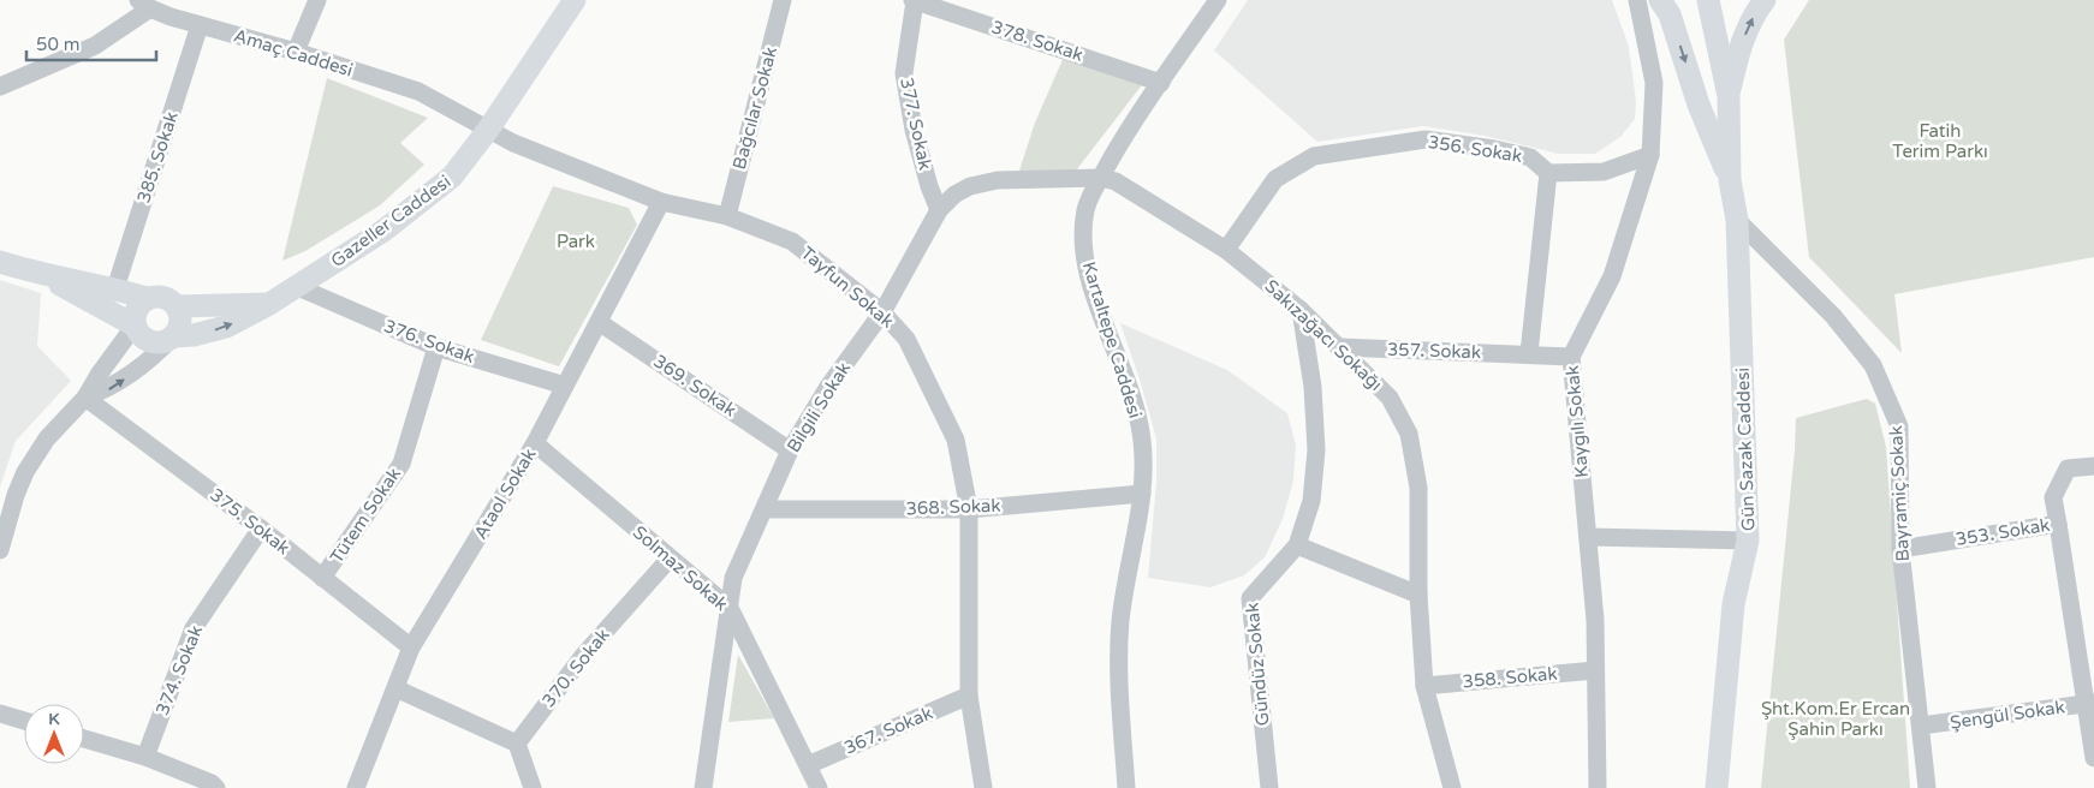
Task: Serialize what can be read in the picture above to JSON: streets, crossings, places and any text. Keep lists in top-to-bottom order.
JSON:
{
  "streets": {
    "main road": ["Gazeller Caddesi", "Gün Sazak Caddesi"],
    "street": [
      "378. Sokak",
      "Amaç Caddesi",
      "Bağcılar Sokak",
      "377. Sokak",
      "356. Sokak",
      "385. Sokak",
      "Tayfun Sokak",
      "Sakızağacı Sokağı",
      "Kartaltepe Caddesi",
      "376. Sokak",
      "357. Sokak",
      "369. Sokak",
      "Bilgili Sokak",
      "Kaygılı Sokak",
      "Ataol Sokak",
      "Bayramiç Sokak",
      "368. Sokak",
      "Tütem Sokak",
      "375. Sokak",
      "353. Sokak",
      "Solmaz Sokak",
      "Gündüz Sokak",
      "370. Sokak",
      "374. Sokak",
      "358. Sokak",
      "Şengül Sokak",
      "367. Sokak"
    ]
  },
  "crossings": [
    ["378. Sokak", "377. Sokak"],
    ["378. Sokak", "Kartaltepe Caddesi"],
    ["Amaç Caddesi", "385. Sokak"],
    ["Amaç Caddesi", "Gazeller Caddesi"],
    ["Amaç Caddesi", "Tayfun Sokak"],
    ["Bağcılar Sokak", "Tayfun Sokak"],
    ["377. Sokak", "Bilgili Sokak"],
    ["356. Sokak", "Sakızağacı Sokağı"],
    ["Gazeller Caddesi", "Tayfun Sokak"],
    ["Gazeller Caddesi", "376. Sokak"],
    ["Tayfun Sokak", "Bilgili Sokak"],
    ["Tayfun Sokak", "Ataol Sokak"],
    ["Tayfun Sokak", "368. Sokak"],
    ["Tayfun Sokak", "367. Sokak"],
    ["Sakızağacı Sokağı", "Kartaltepe Caddesi"],
    ["Sakızağacı Sokağı", "357. Sokak"],
    ["Sakızağacı Sokağı", "Bilgili Sokak"],
    ["Sakızağacı Sokağı", "Gündüz Sokak"],
    ["Sakızağacı Sokağı", "358. Sokak"],
    ["Kartaltepe Caddesi", "Bilgili Sokak"],
    ["Kartaltepe Caddesi", "368. Sokak"],
    ["376. Sokak", "Ataol Sokak"],
    ["376. Sokak", "Tütem Sokak"],
    ["357. Sokak", "Kaygılı Sokak"],
    ["369. Sokak", "Bilgili Sokak"],
    ["369. Sokak", "Ataol Sokak"],
    ["Bilgili Sokak", "368. Sokak"],
    ["Bilgili Sokak", "Solmaz Sokak"],
    ["Kaygılı Sokak", "358. Sokak"],
    ["Gün Sazak Caddesi", "Bayramiç Sokak"],
    ["Ataol Sokak", "375. Sokak"],
    ["Ataol Sokak", "Solmaz Sokak"],
    ["Bayramiç Sokak", "353. Sokak"],
    ["Bayramiç Sokak", "Şengül Sokak"],
    ["Tütem Sokak", "375. Sokak"],
    ["375. Sokak", "374. Sokak"],
    ["Solmaz Sokak", "370. Sokak"],
    ["Solmaz Sokak", "367. Sokak"]
  ],
  "parks": ["Fatih Terim Parkı", "Park", "Şht.Kom.Er Ercan Şahin Parkı"],
  "scale_bar": "50 m",
  "north": "top"
}
